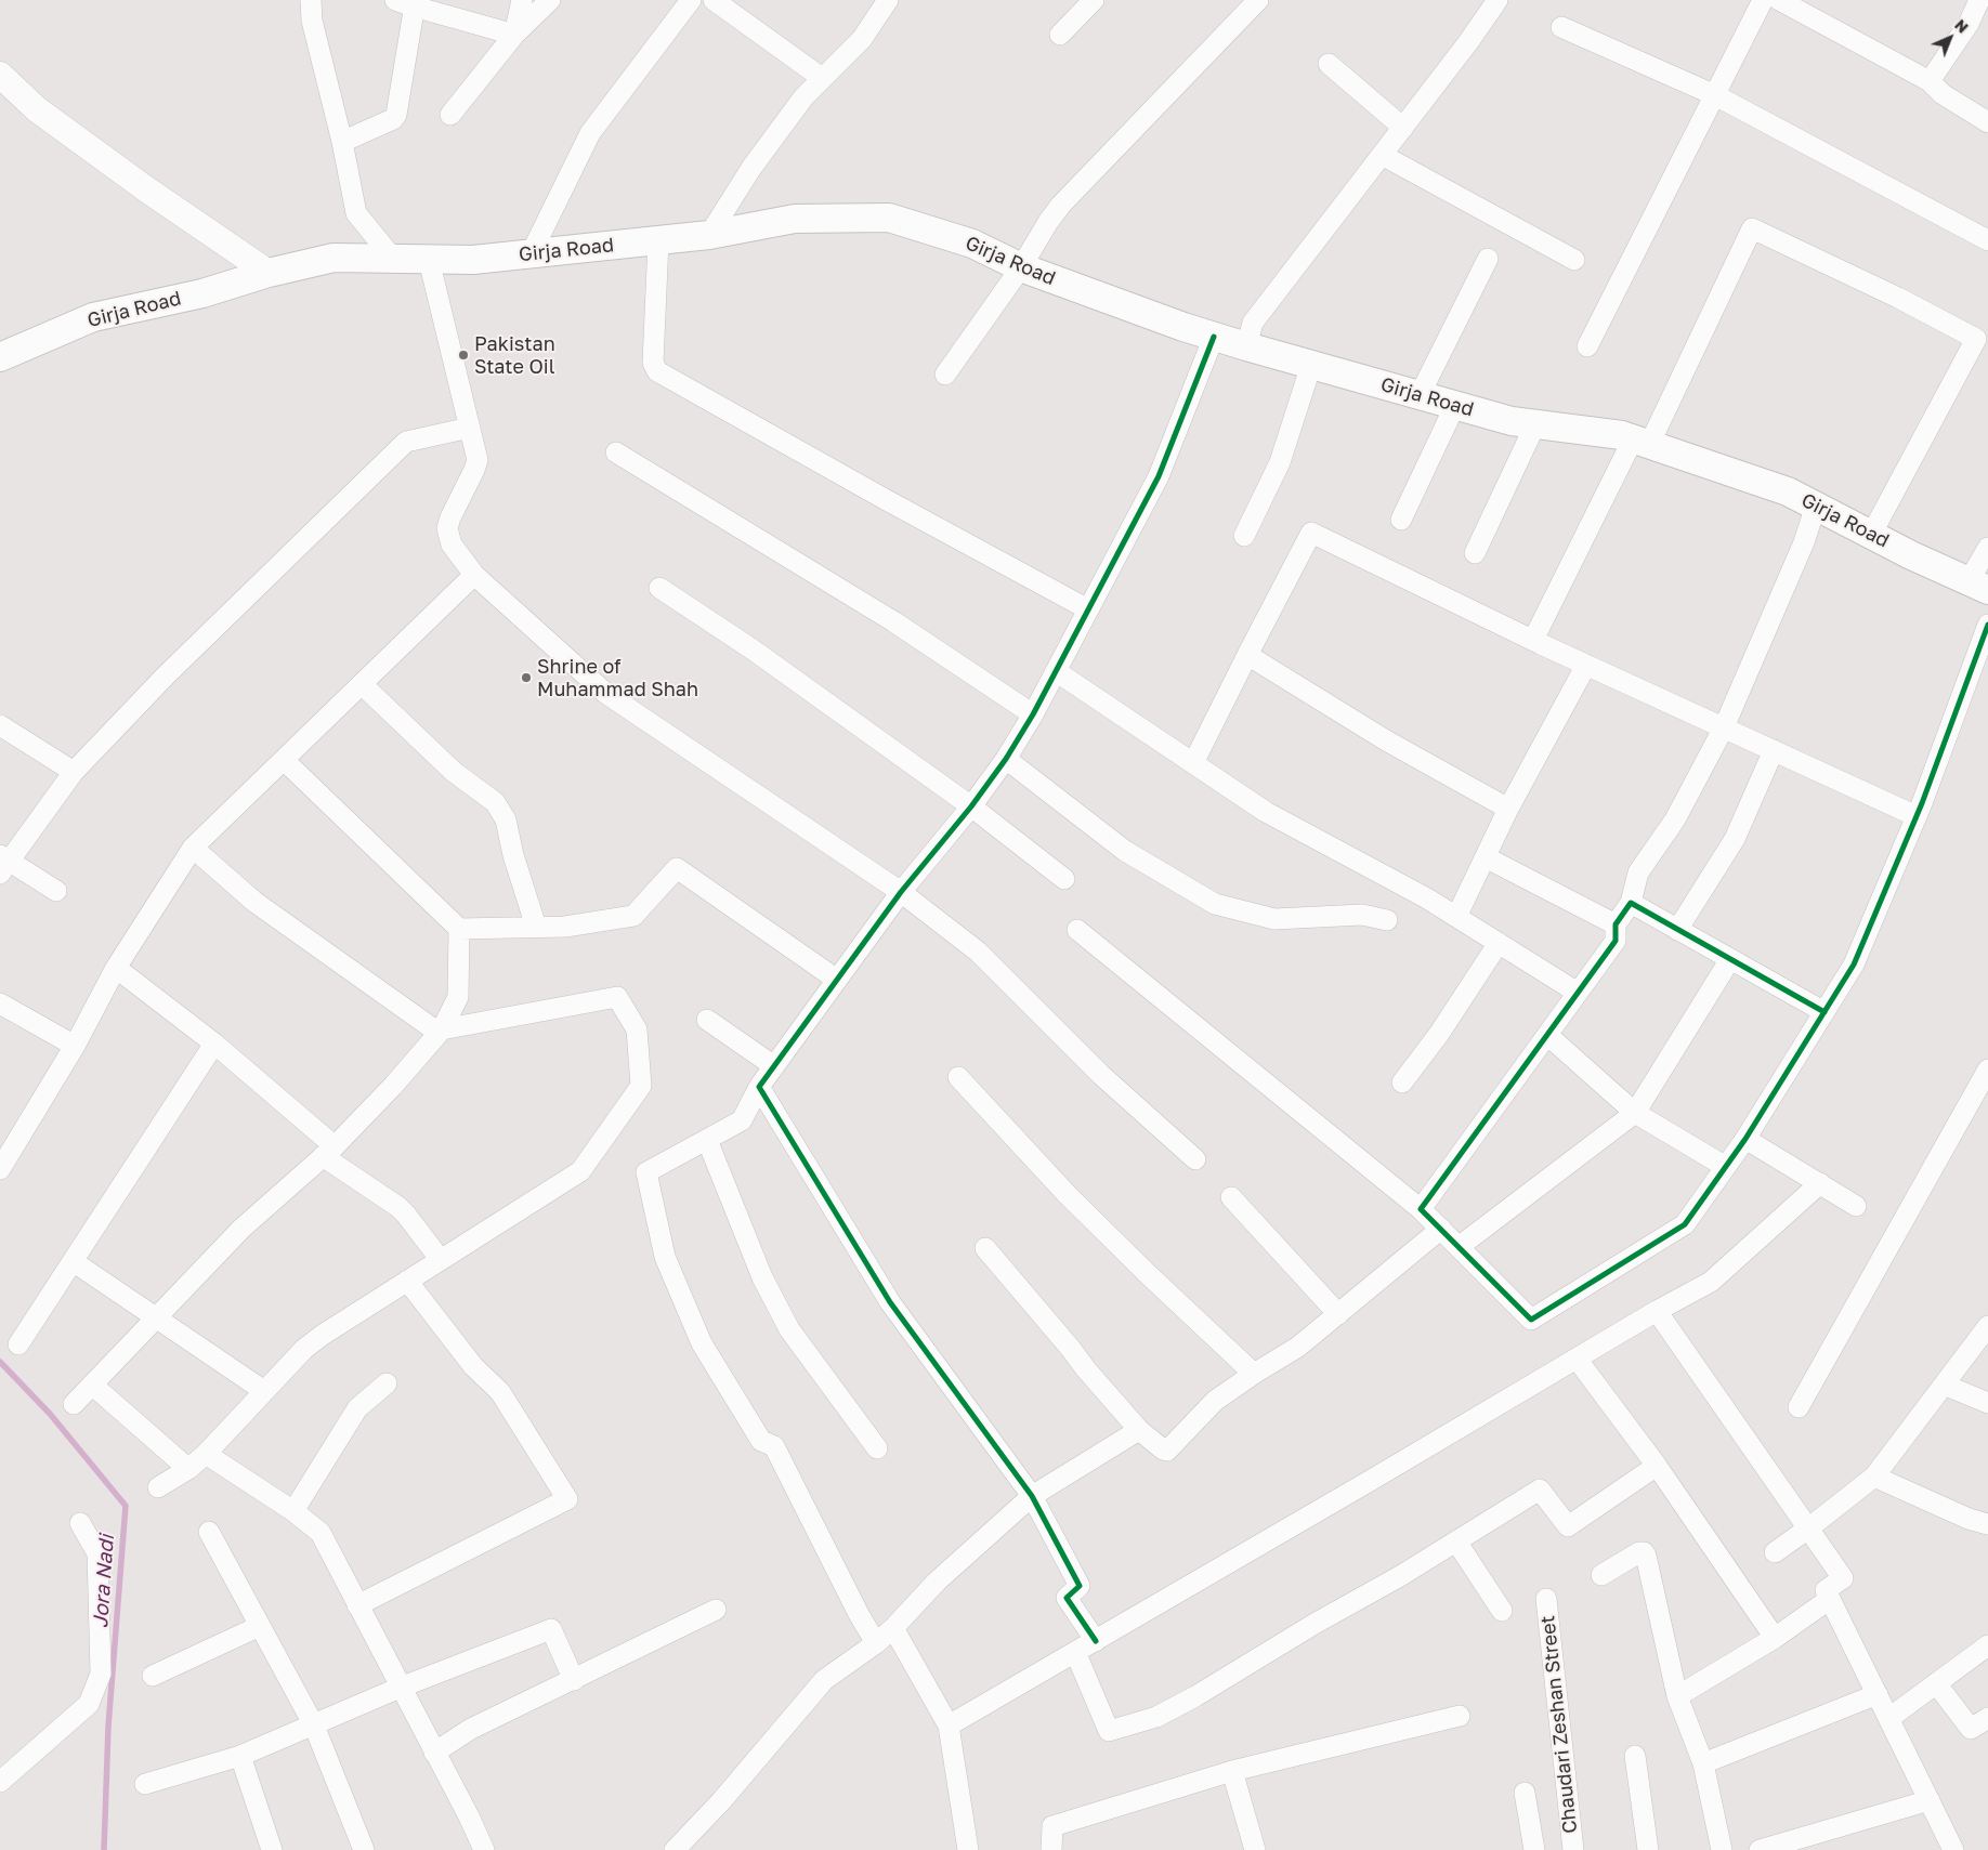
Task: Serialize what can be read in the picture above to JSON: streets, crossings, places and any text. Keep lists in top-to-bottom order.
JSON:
{
  "streets": {
    "main road": ["Girja Road"],
    "street": ["Chaudari Zeshan Street"]
  },
  "water": ["Jora Nadi"],
  "places": ["Pakistan State Oil", "Shrine of Muhammad Shah"],
  "north": "top right"
}
